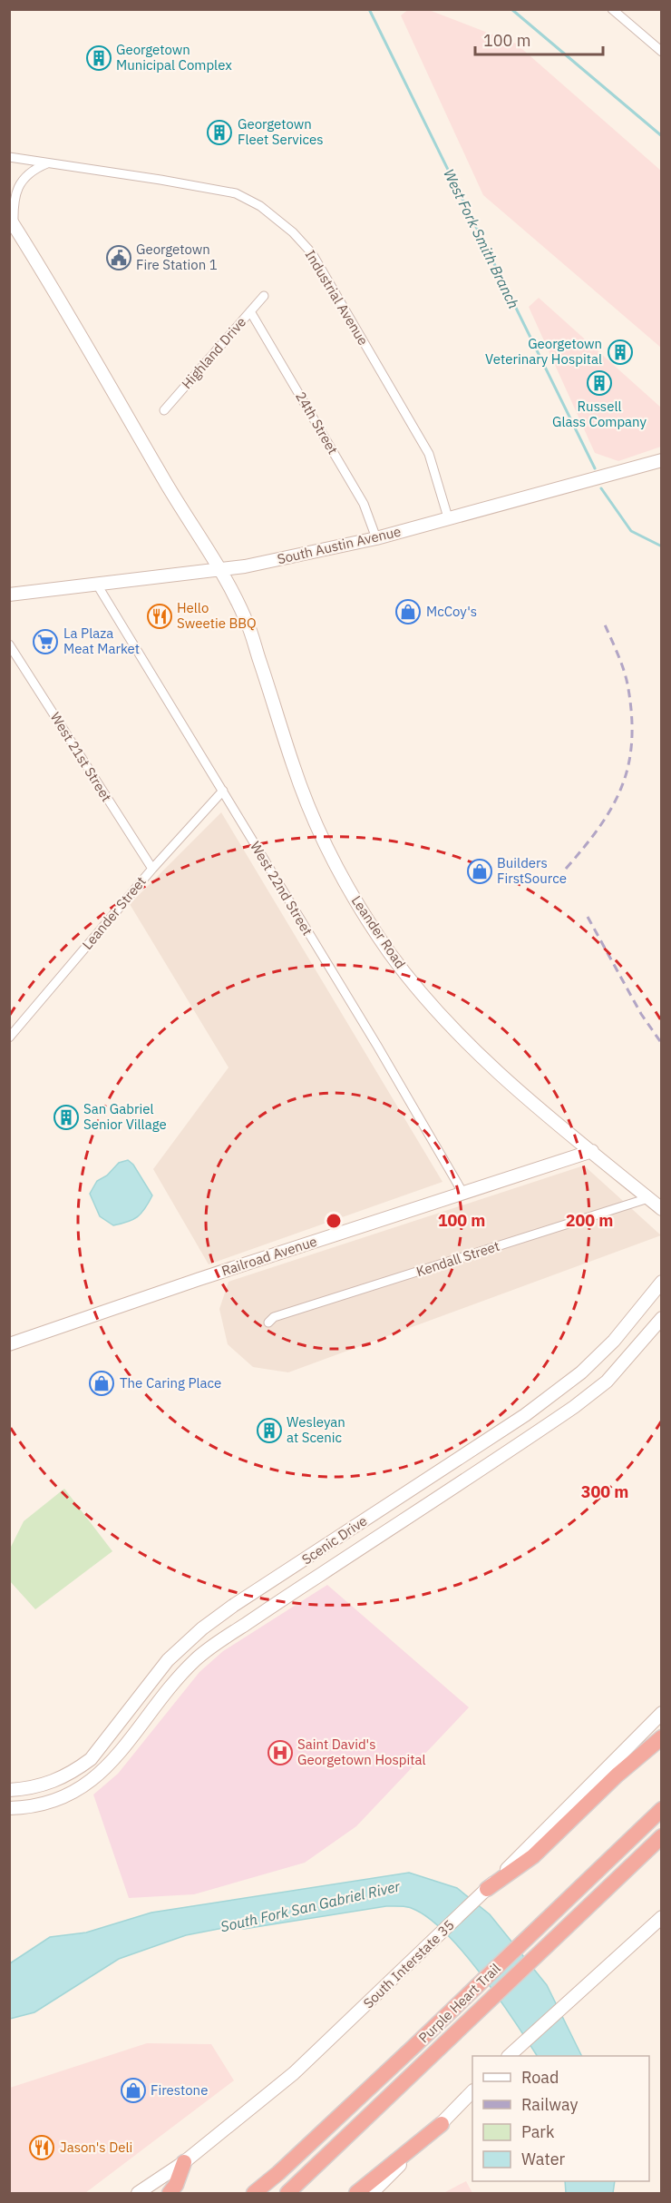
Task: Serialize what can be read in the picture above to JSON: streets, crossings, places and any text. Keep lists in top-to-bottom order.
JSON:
{
  "streets": {
    "highway": ["Purple Heart Trail"],
    "main road": [
      "South Austin Avenue",
      "Leander Road",
      "Railroad Avenue",
      "Scenic Drive",
      "South Interstate 35"
    ],
    "street": [
      "Industrial Avenue",
      "Highland Drive",
      "24th Street",
      "West 21st Street",
      "West 22nd Street",
      "Leander Street",
      "Kendall Street"
    ]
  },
  "crossings": [
    ["Industrial Avenue", "South Austin Avenue"],
    ["Highland Drive", "24th Street"],
    ["24th Street", "South Austin Avenue"],
    ["South Austin Avenue", "West 22nd Street"],
    ["South Austin Avenue", "Leander Road"],
    ["West 21st Street", "Leander Street"],
    ["West 22nd Street", "Leander Street"],
    ["West 22nd Street", "Railroad Avenue"],
    ["Leander Road", "Railroad Avenue"],
    ["Leander Road", "Kendall Street"]
  ],
  "water": ["West Fork Smith Branch", "South Fork San Gabriel River"],
  "places": {
    "building": [
      "Georgetown Municipal Complex",
      "Georgetown Fleet Services",
      "Georgetown Veterinary Hospital",
      "Russell Glass Company",
      "San Gabriel Senior Village",
      "Wesleyan at Scenic"
    ],
    "public building": ["Georgetown Fire Station 1"],
    "shop": [
      "McCoy's",
      "Builders FirstSource",
      "The Caring Place",
      "Firestone"
    ],
    "restaurant": ["Hello Sweetie BBQ", "Jason's Deli"],
    "supermarket": ["La Plaza Meat Market"],
    "hospital": ["Saint David's Georgetown Hospital"]
  },
  "legend": [
    "Road",
    "Railway",
    "Park",
    "Water"
  ],
  "scale_bar": "100 m",
  "rings": ["100 m", "200 m", "300 m"]
}
